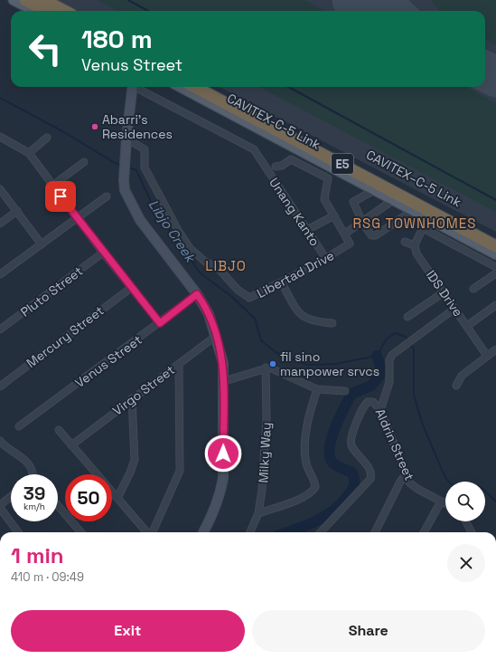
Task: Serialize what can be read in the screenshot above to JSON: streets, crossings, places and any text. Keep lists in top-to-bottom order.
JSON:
{
  "streets": {
    "highway": ["E5", "CAVITEX–C-5 Link"],
    "main road": ["CAVITEX-C-5 Link"],
    "street": [
      "Unang Kanto",
      "Libertad Drive",
      "Pluto Street",
      "IDS Drive",
      "Mercury Street",
      "Venus Street",
      "Virgo Street",
      "Aldrin Street",
      "Milky Way"
    ]
  },
  "crossings": [
    ["Unang Kanto", "Libertad Drive"]
  ],
  "districts": ["RSG TOWNHOMES", "LIBJO"],
  "water": ["Libjo Creek"],
  "places": ["Abarri's Residences", "fil sino manpower srvcs"],
  "page": {
    "turn": ["180 m", "Venus Street"],
    "speed": "39 km/h",
    "limit": "50",
    "heading": ["1 min", "410 m · 09:49"],
    "buttons": ["Exit", "Share"]
  }
}
